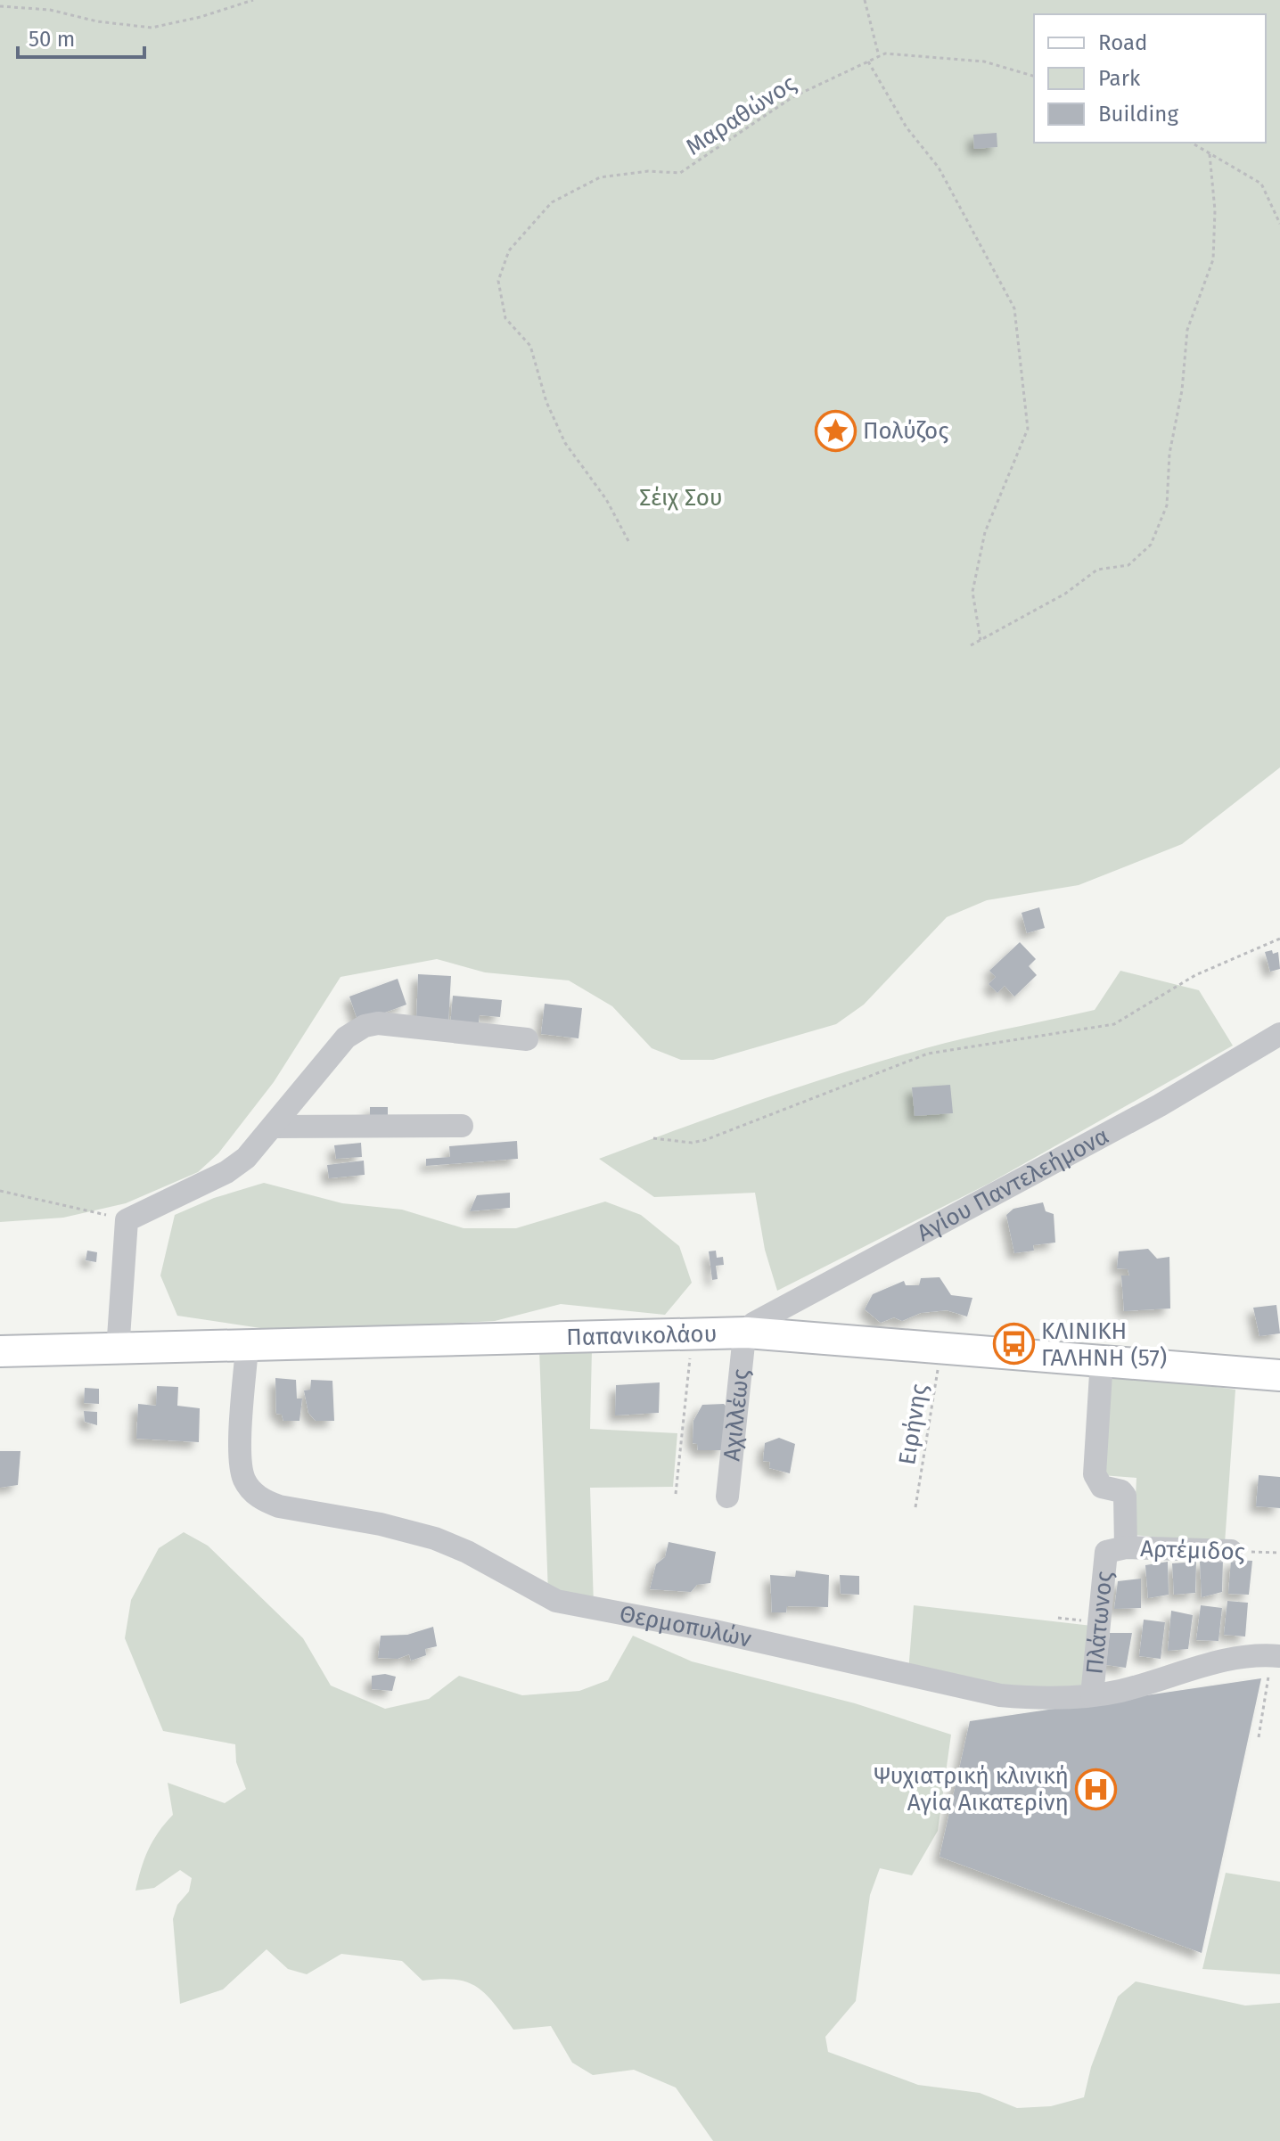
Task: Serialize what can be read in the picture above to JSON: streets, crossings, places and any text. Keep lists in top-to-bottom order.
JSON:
{
  "streets": {
    "main road": ["Παπανικολάου"],
    "street": [
      "Αγίου Παντελεήμονα",
      "Αχιλλέως",
      "Αρτέμιδος",
      "Πλάτωνος",
      "Θερμοπυλών"
    ],
    "path": ["Μαραθώνος", "Ειρήνης"]
  },
  "crossings": [
    ["Αγίου Παντελεήμονα", "Παπανικολάου"],
    ["Αγίου Παντελεήμονα", "Αχιλλέως"],
    ["Παπανικολάου", "Αχιλλέως"],
    ["Παπανικολάου", "Ειρήνης"],
    ["Παπανικολάου", "Πλάτωνος"],
    ["Παπανικολάου", "Θερμοπυλών"],
    ["Αρτέμιδος", "Πλάτωνος"],
    ["Πλάτωνος", "Θερμοπυλών"]
  ],
  "parks": ["Σέιχ Σου"],
  "places": {
    "place": ["Πολύζος"],
    "bus stop": ["ΚΛΙΝΙΚΗ ΓΑΛΗΝΗ (57)"],
    "hospital": ["Ψυχιατρική κλινική Αγία Αικατερίνη"]
  },
  "legend": ["Road", "Park", "Building"],
  "scale_bar": "50 m"
}
